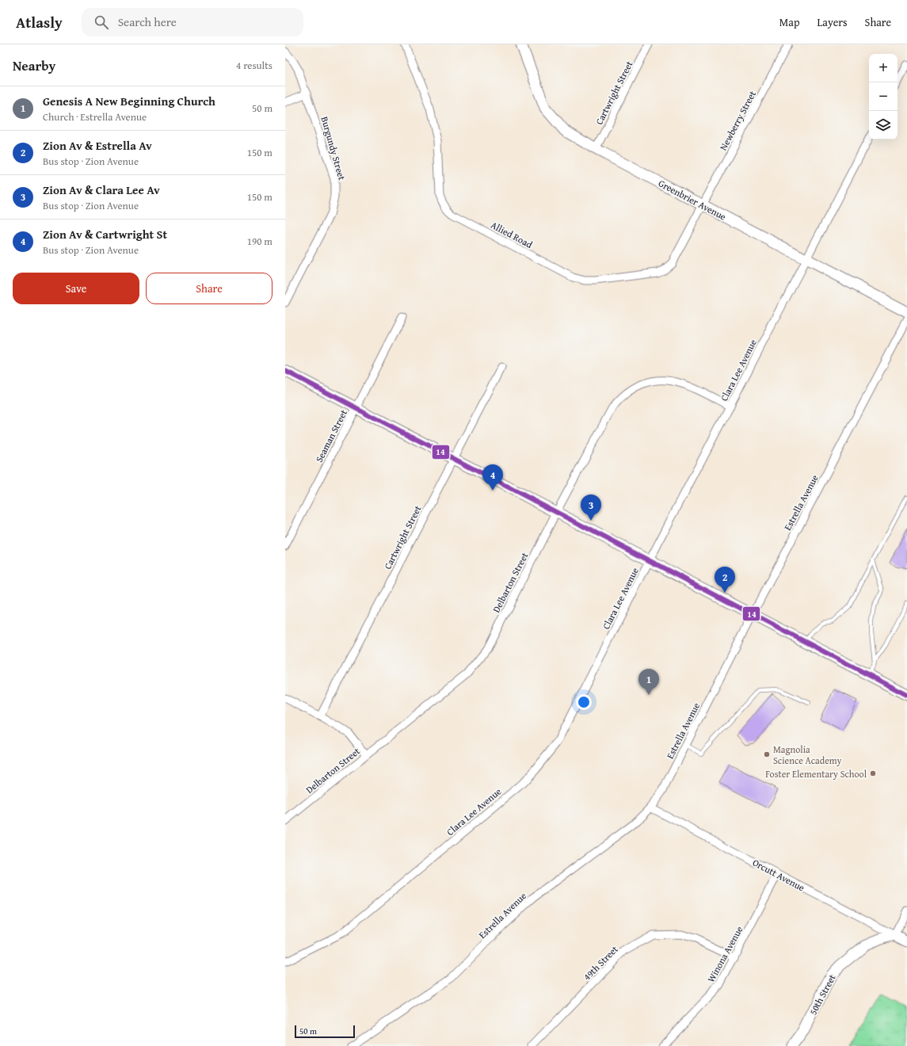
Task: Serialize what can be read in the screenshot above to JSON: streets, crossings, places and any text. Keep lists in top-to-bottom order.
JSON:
{
  "streets": {
    "main road": ["Greenbrier Avenue", "Orcutt Avenue", "50th Street"],
    "street": [
      "Cartwright Street",
      "Newberry Street",
      "Burgundy Street",
      "Allied Road",
      "Clara Lee Avenue",
      "Seaman Street",
      "Estrella Avenue",
      "Delbarton Street",
      "Winona Avenue",
      "49th Street"
    ]
  },
  "crossings": [
    ["Cartwright Street", "Greenbrier Avenue"],
    ["Newberry Street", "Greenbrier Avenue"],
    ["Newberry Street", "Allied Road"],
    ["Greenbrier Avenue", "Allied Road"],
    ["Greenbrier Avenue", "Clara Lee Avenue"],
    ["Clara Lee Avenue", "Delbarton Street"],
    ["Estrella Avenue", "Orcutt Avenue"],
    ["Orcutt Avenue", "Winona Avenue"],
    ["Orcutt Avenue", "50th Street"],
    ["Winona Avenue", "49th Street"]
  ],
  "places": ["Magnolia Science Academy", "Foster Elementary School"],
  "lines": ["transit line 14"],
  "scale_bar": "50 m",
  "page": {
    "header": "Atlasly",
    "search": "Search here",
    "nav": ["Map", "Layers", "Share"],
    "heading": ["Nearby", "4 results"],
    "map_buttons": ["+", "−"],
    "list": [
      {
        "mark": "1",
        "name": "Genesis A New Beginning Church",
        "note": "Church · Estrella Avenue",
        "value": "50 m"
      },
      {
        "mark": "2",
        "name": "Zion Av & Estrella Av",
        "note": "Bus stop · Zion Avenue",
        "value": "150 m"
      },
      {
        "mark": "3",
        "name": "Zion Av & Clara Lee Av",
        "note": "Bus stop · Zion Avenue",
        "value": "150 m"
      },
      {
        "mark": "4",
        "name": "Zion Av & Cartwright St",
        "note": "Bus stop · Zion Avenue",
        "value": "190 m"
      }
    ],
    "buttons": ["Save", "Share"],
    "pins": [
      "4",
      "3",
      "2",
      "1"
    ],
    "scale": "50 m"
  }
}
